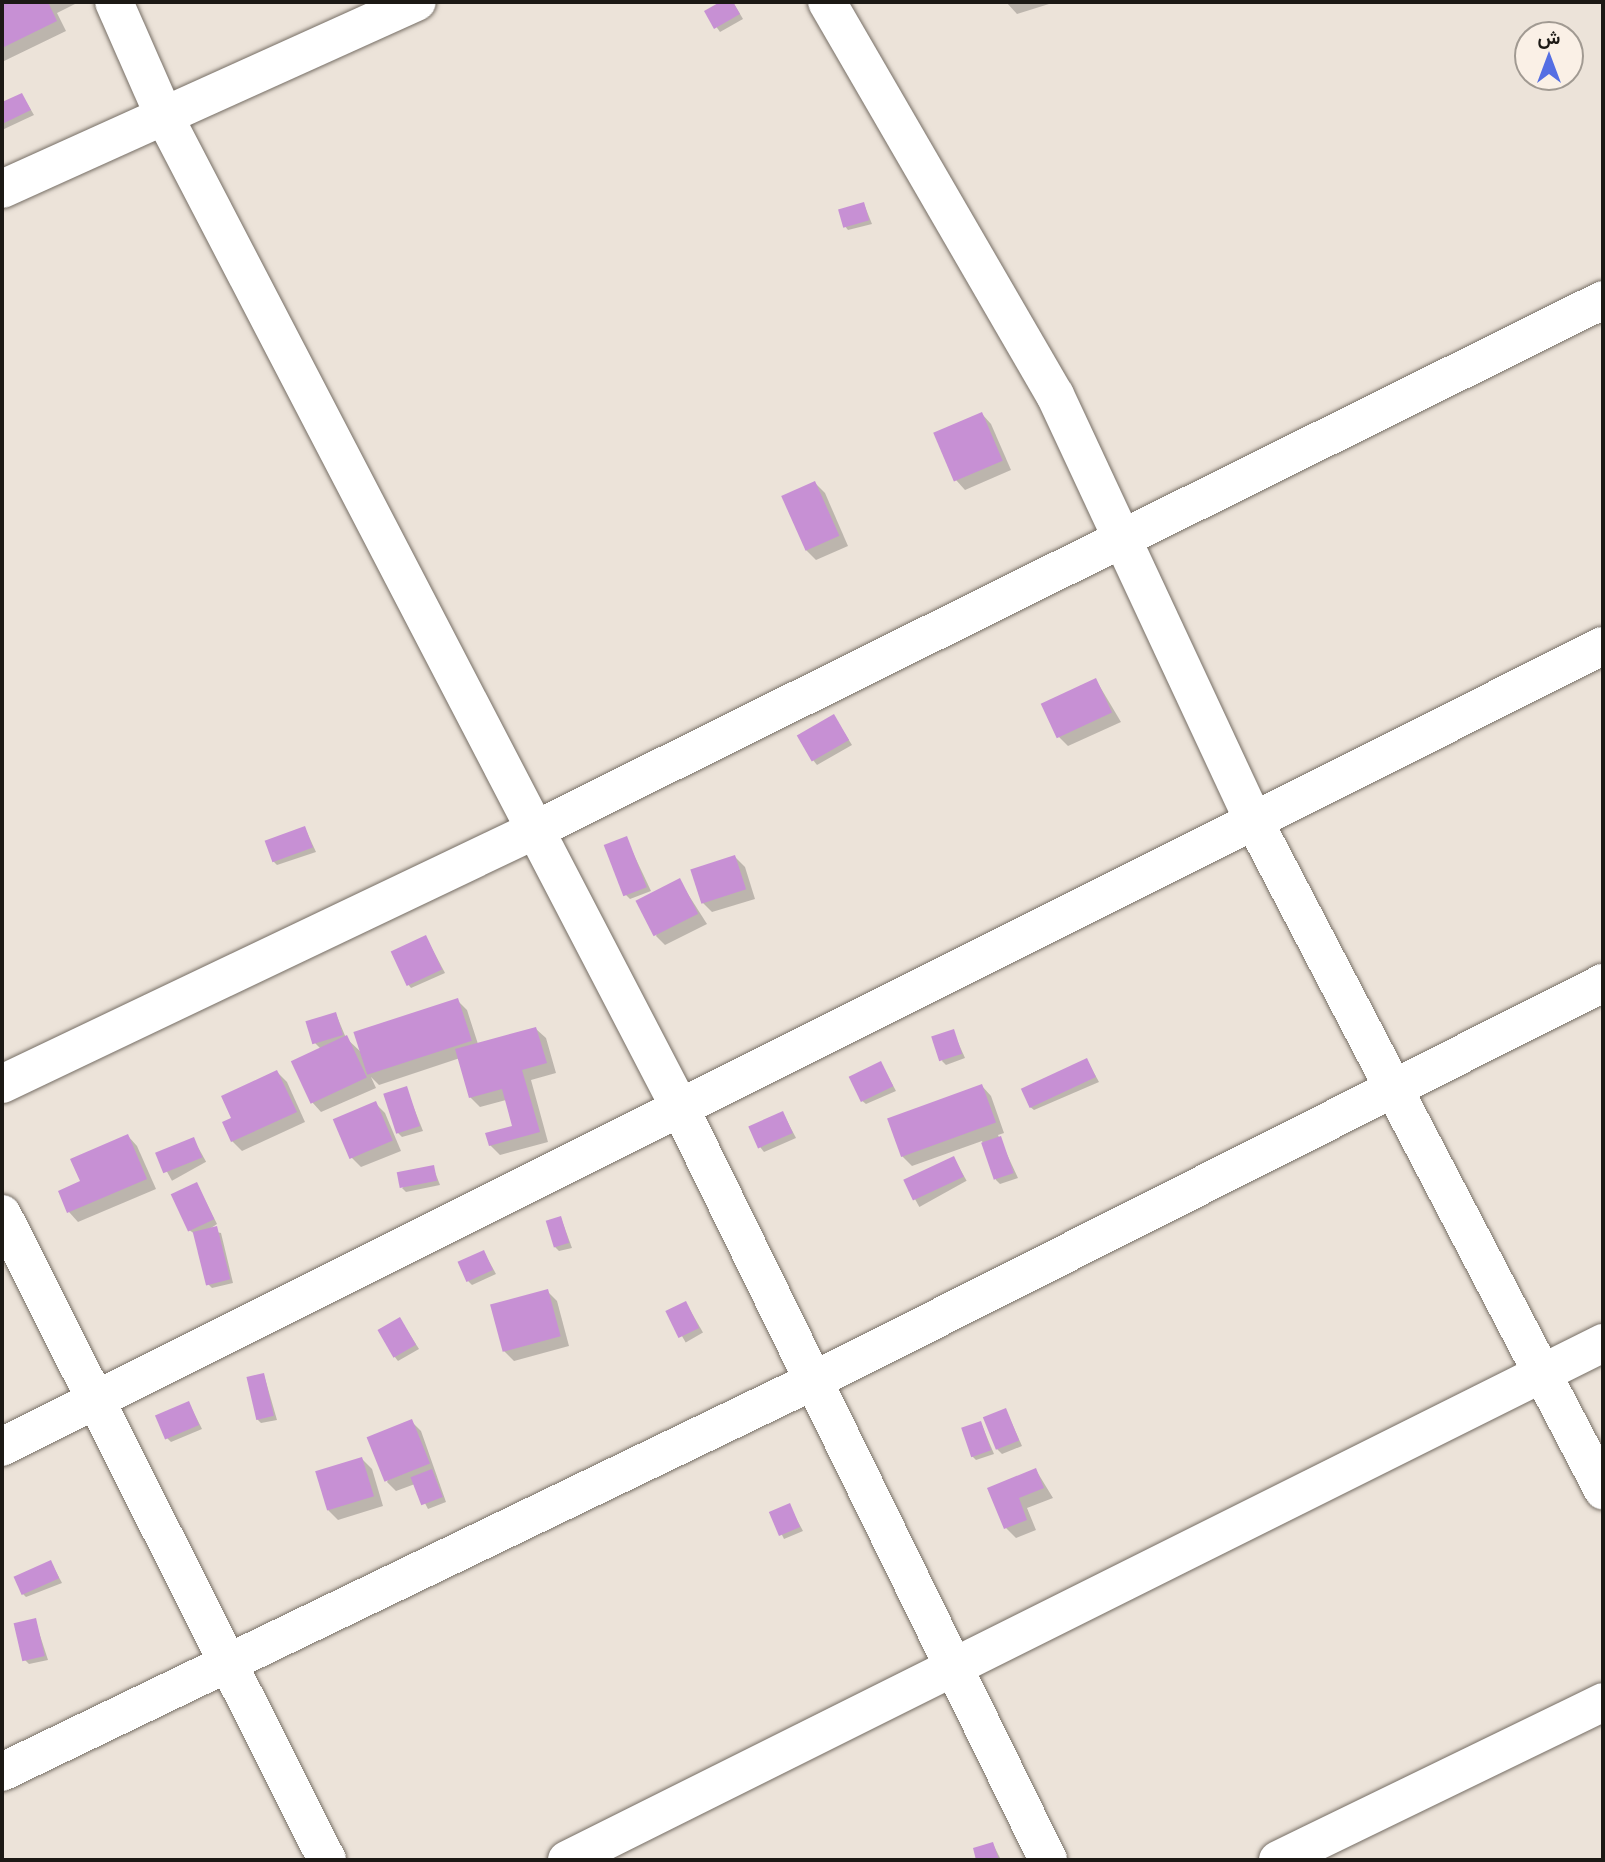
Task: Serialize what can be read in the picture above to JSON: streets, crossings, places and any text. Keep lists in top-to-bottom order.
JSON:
{
  "north": "top"
}
